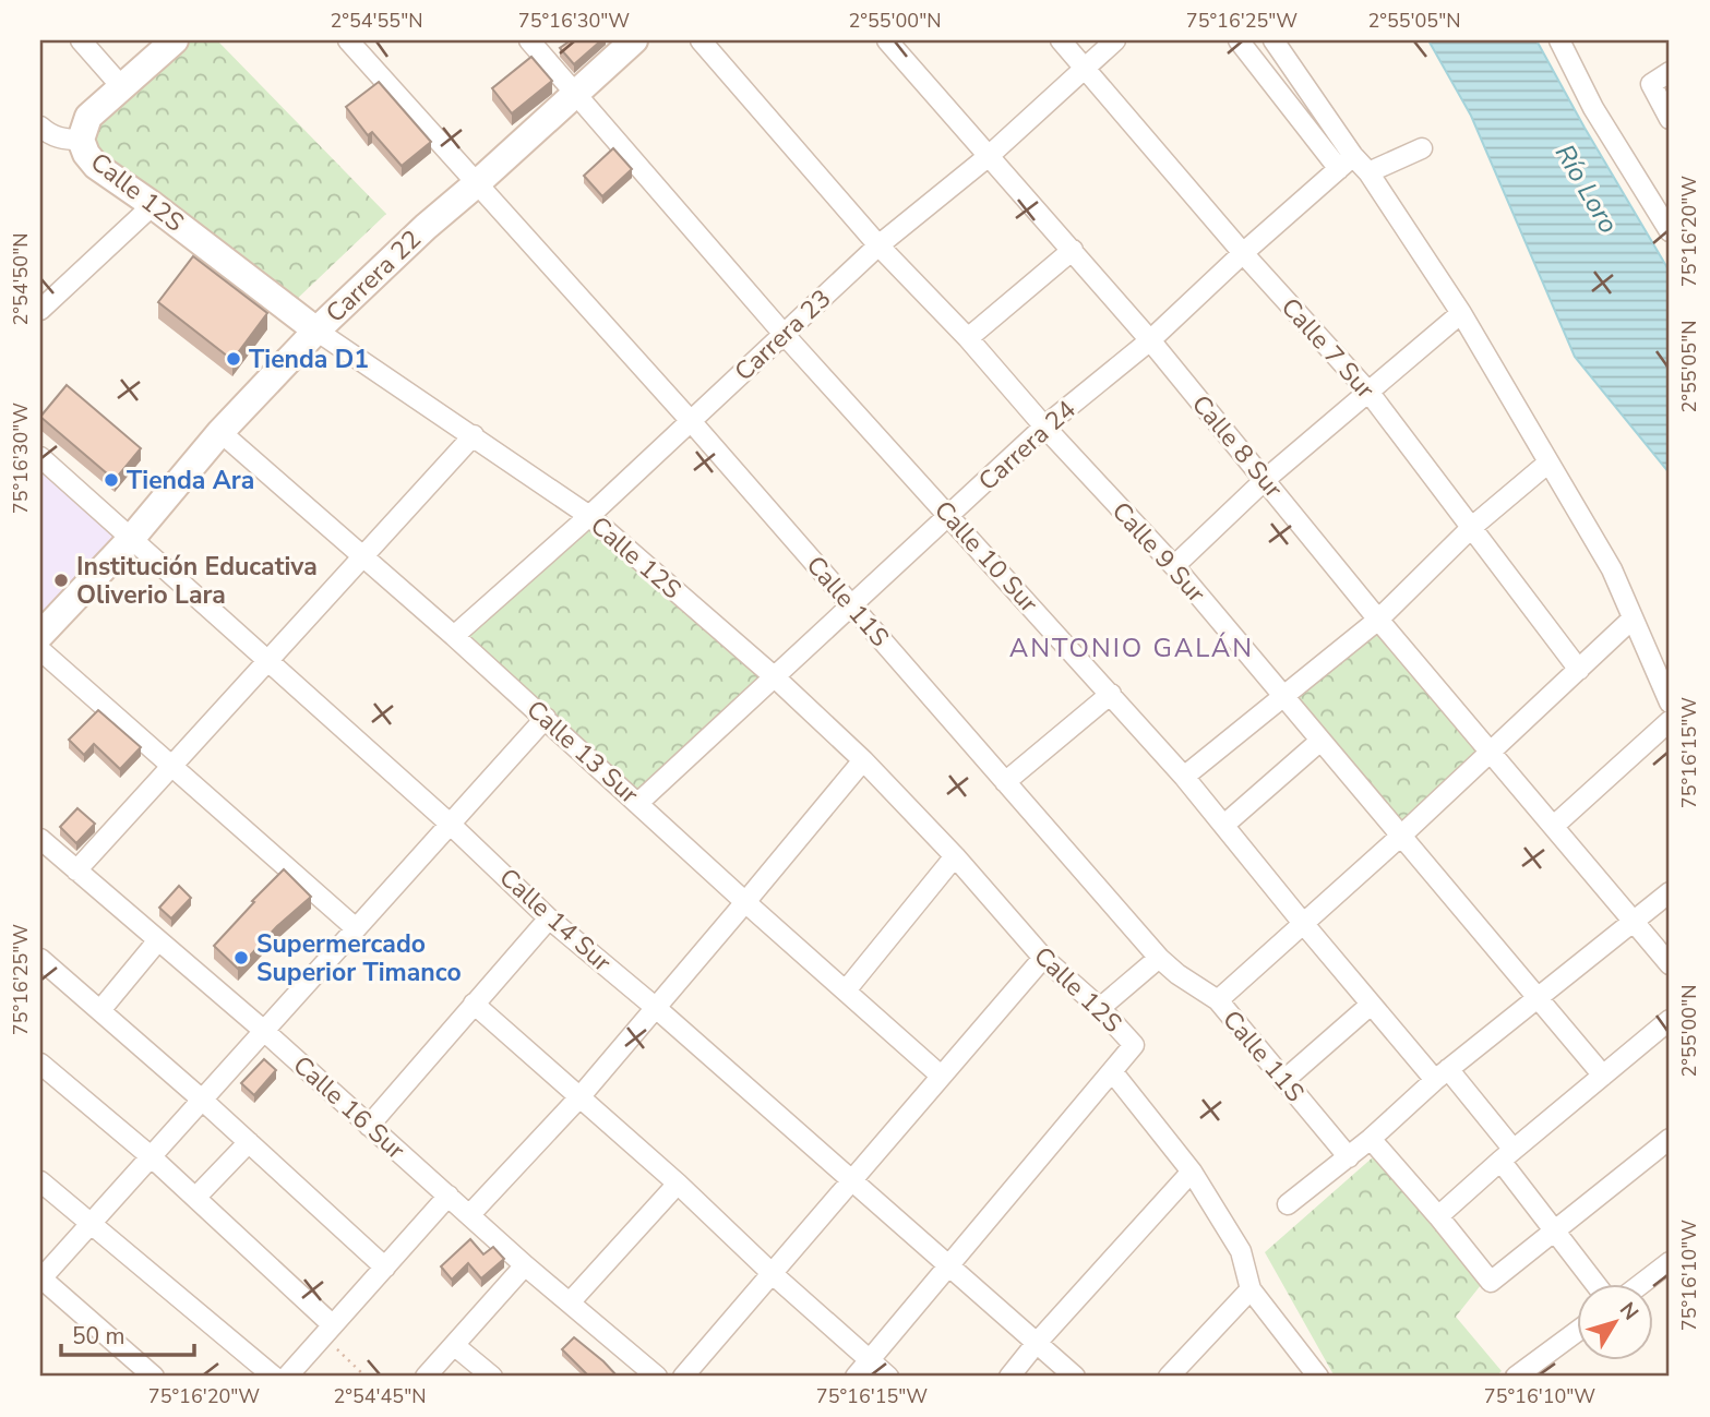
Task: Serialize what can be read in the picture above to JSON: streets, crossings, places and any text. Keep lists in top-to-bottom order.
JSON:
{
  "streets": {
    "street": [
      "Calle 12S",
      "Carrera 22",
      "Carrera 23",
      "Calle 7 Sur",
      "Carrera 24",
      "Calle 8 Sur",
      "Calle 9 Sur",
      "Calle 10 Sur",
      "Calle 11S",
      "Calle 13 Sur",
      "Calle 14 Sur",
      "Calle 16 Sur"
    ]
  },
  "crossings": [
    ["Calle 12S", "Carrera 22"],
    ["Calle 12S", "Carrera 23"],
    ["Calle 12S", "Carrera 24"],
    ["Carrera 22", "Calle 10 Sur"],
    ["Carrera 22", "Calle 11S"],
    ["Carrera 22", "Calle 13 Sur"],
    ["Carrera 22", "Calle 14 Sur"],
    ["Carrera 23", "Calle 7 Sur"],
    ["Carrera 23", "Calle 8 Sur"],
    ["Carrera 23", "Calle 9 Sur"],
    ["Carrera 23", "Calle 10 Sur"],
    ["Carrera 23", "Calle 11S"],
    ["Carrera 23", "Calle 13 Sur"],
    ["Calle 7 Sur", "Carrera 24"],
    ["Carrera 24", "Calle 8 Sur"],
    ["Carrera 24", "Calle 9 Sur"],
    ["Carrera 24", "Calle 10 Sur"],
    ["Carrera 24", "Calle 11S"],
    ["Carrera 24", "Calle 13 Sur"]
  ],
  "districts": ["ANTONIO GALÁN"],
  "water": ["Río Loro"],
  "places": [
    "Tienda D1",
    "Tienda Ara",
    "Institución Educativa Oliverio Lara",
    "Supermercado Superior Timanco"
  ],
  "scale_bar": "50 m",
  "north": "top right",
  "coordinates": [
    "2°54'55\"N",
    "75°16'30\"W",
    "2°55'00\"N",
    "75°16'25\"W",
    "2°55'05\"N",
    "75°16'20\"W",
    "2°54'50\"N",
    "75°16'15\"W",
    "75°16'10\"W",
    "2°54'45\"N"
  ]
}
